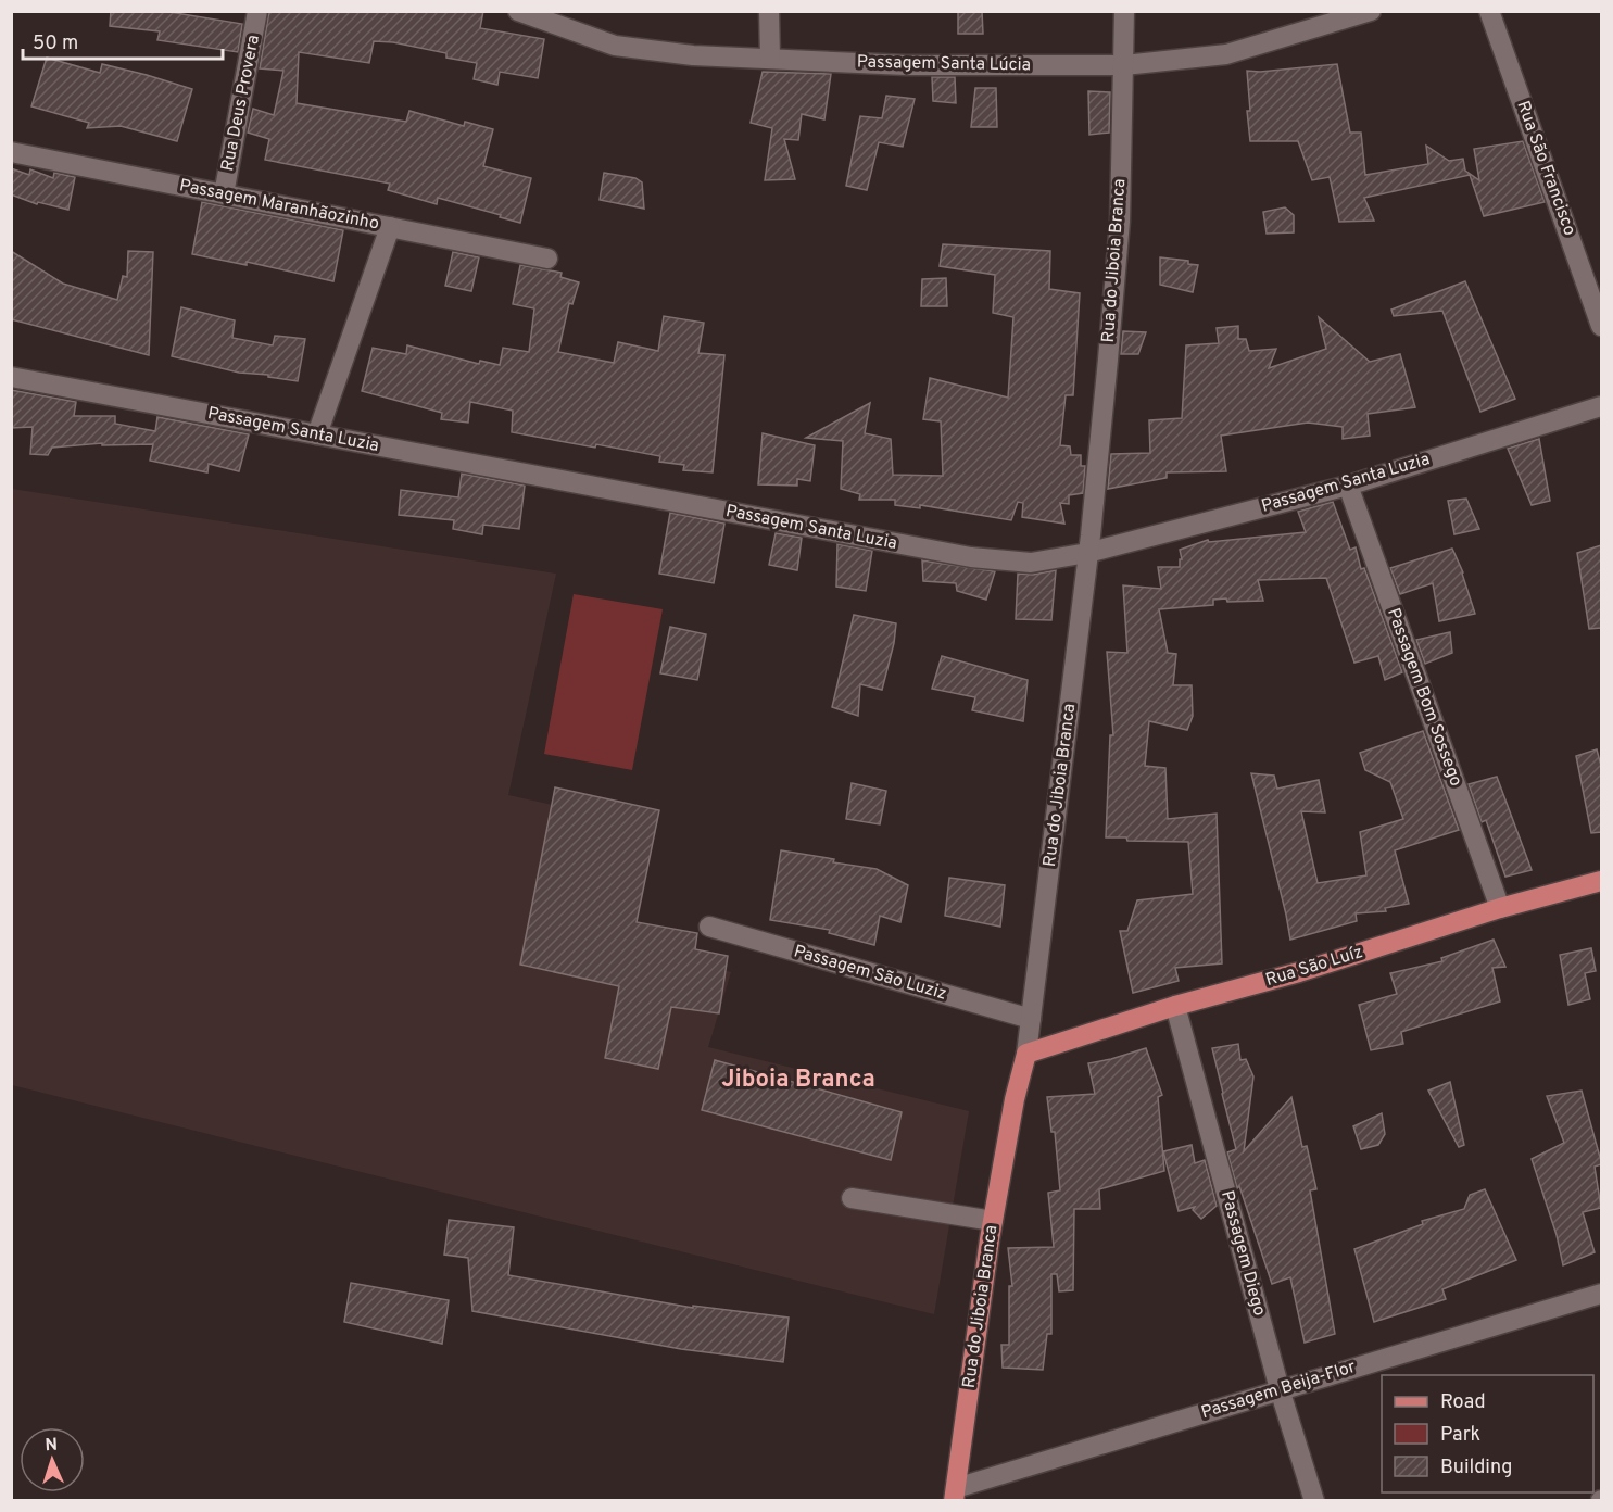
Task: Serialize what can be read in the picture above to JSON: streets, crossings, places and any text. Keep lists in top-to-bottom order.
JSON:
{
  "streets": {
    "main road": ["Rua do Jiboia Branca", "Rua São Luíz"],
    "street": [
      "Passagem Santa Lúcia",
      "Rua Deus Provera",
      "Rua São Francisco",
      "Passagem Maranhãozinho",
      "Passagem Santa Luzia",
      "Passagem Bom Sossego",
      "Passagem São Luziz",
      "Passagem Diego",
      "Passagem Beija-Flor"
    ]
  },
  "crossings": [
    ["Passagem Santa Lúcia", "Rua do Jiboia Branca"],
    ["Rua Deus Provera", "Passagem Maranhãozinho"],
    ["Rua do Jiboia Branca", "Passagem Santa Luzia"],
    ["Rua do Jiboia Branca", "Rua São Luíz"],
    ["Rua do Jiboia Branca", "Passagem São Luziz"],
    ["Rua do Jiboia Branca", "Passagem Beija-Flor"],
    ["Passagem Santa Luzia", "Passagem Bom Sossego"],
    ["Passagem Bom Sossego", "Rua São Luíz"],
    ["Rua São Luíz", "Passagem Diego"],
    ["Passagem Diego", "Passagem Beija-Flor"]
  ],
  "districts": ["Jiboia Branca"],
  "legend": ["Road", "Park", "Building"],
  "scale_bar": "50 m",
  "north": "top"
}
